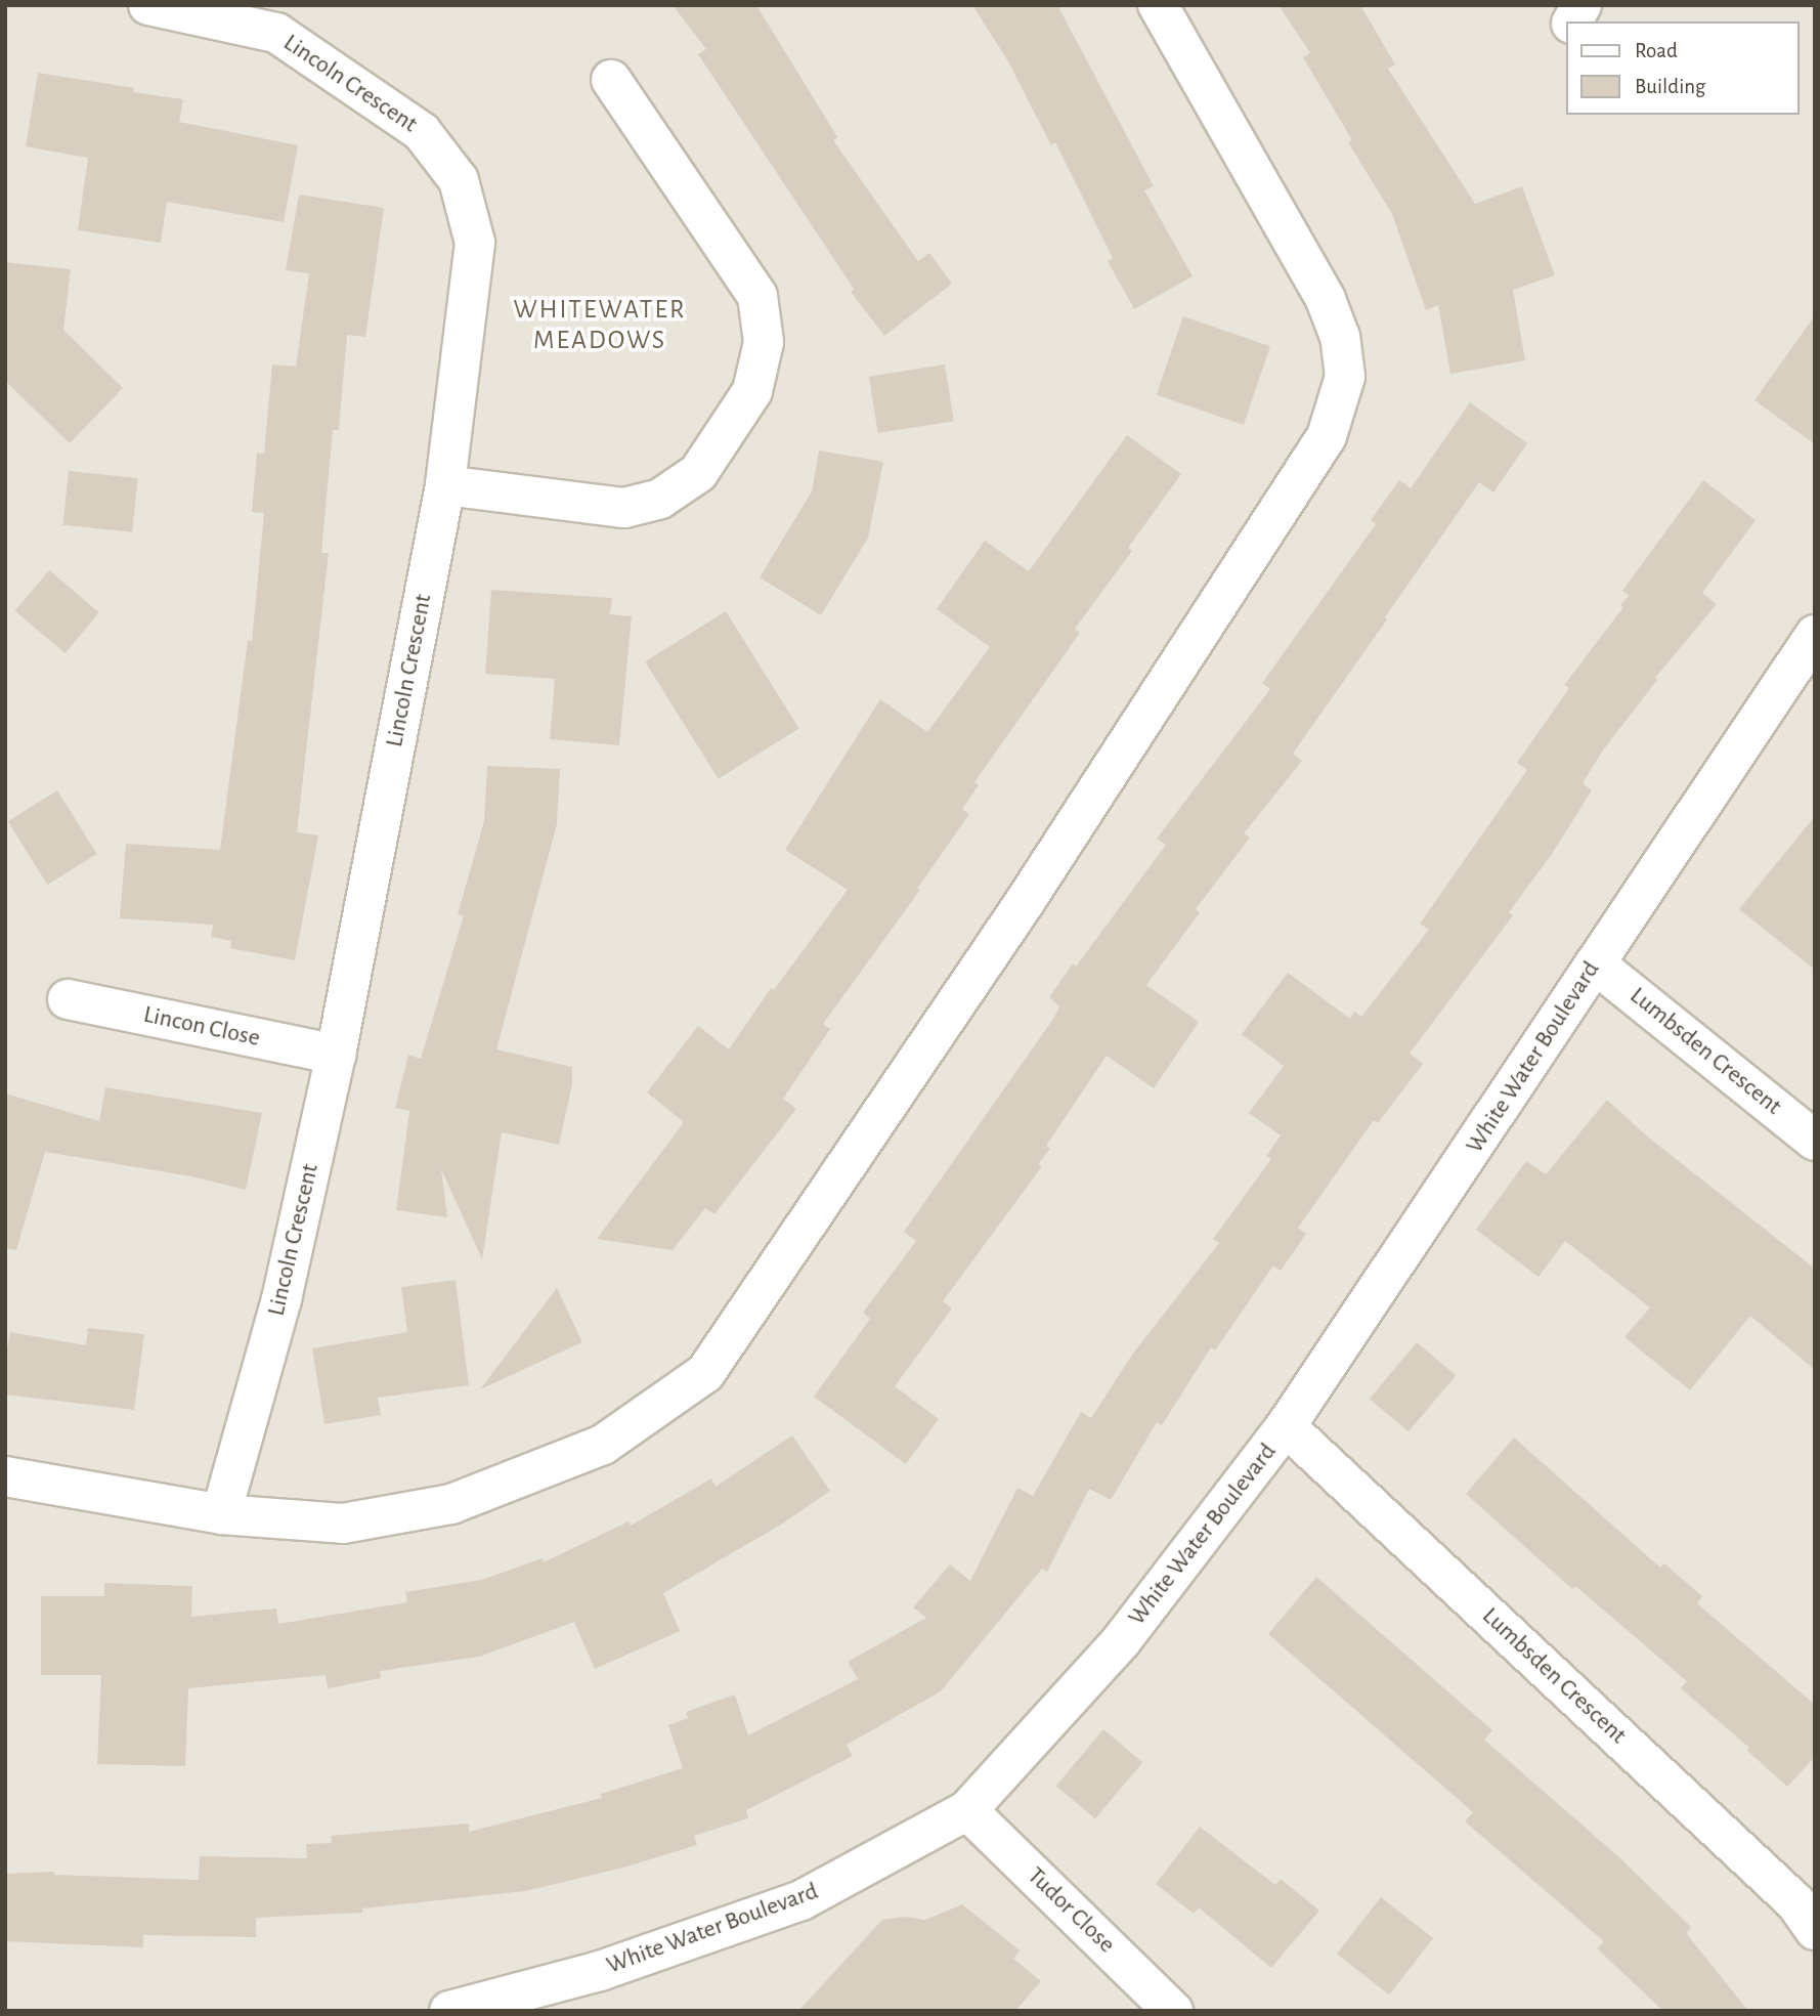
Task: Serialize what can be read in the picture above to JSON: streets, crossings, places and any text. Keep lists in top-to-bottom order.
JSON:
{
  "streets": {
    "street": [
      "Lincoln Crescent",
      "Lincon Close",
      "Lumbsden Crescent",
      "White Water Boulevard",
      "Tudor Close"
    ]
  },
  "crossings": [
    ["Lincoln Crescent", "Lincon Close"],
    ["Lumbsden Crescent", "White Water Boulevard"],
    ["White Water Boulevard", "Tudor Close"]
  ],
  "districts": ["WHITEWATER MEADOWS"],
  "legend": ["Road", "Building"]
}
